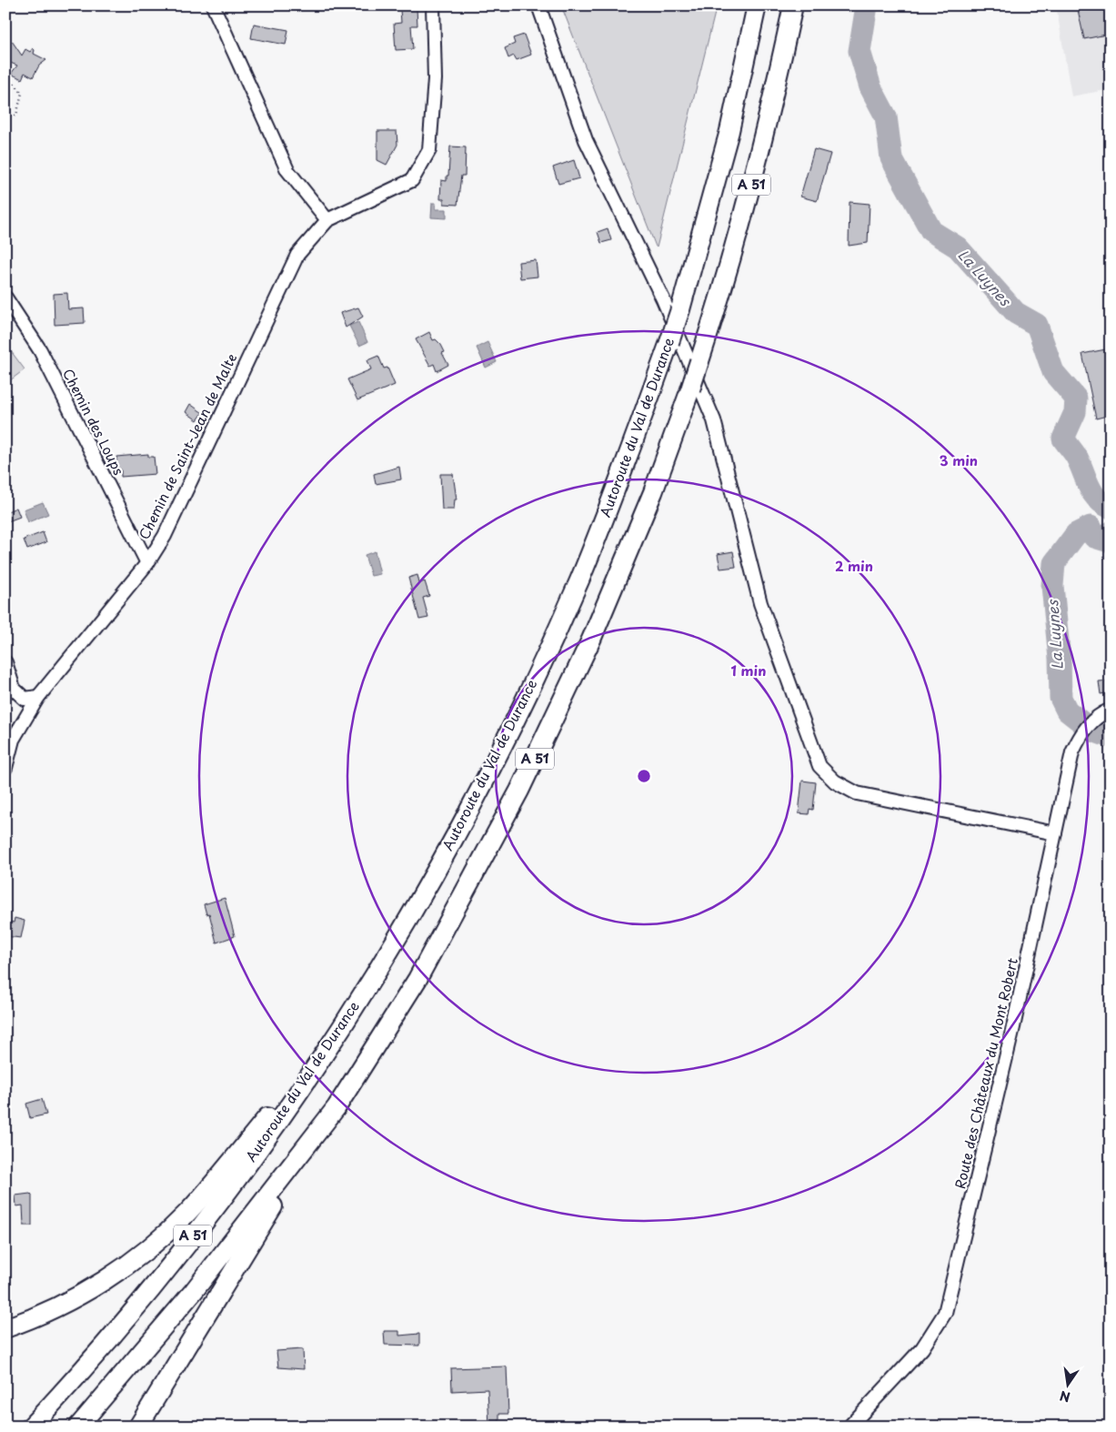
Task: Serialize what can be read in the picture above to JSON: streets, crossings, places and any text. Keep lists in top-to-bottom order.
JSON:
{
  "streets": {
    "highway": ["A 51", "Autoroute du Val de Durance"],
    "street": ["Chemin des Loups", "Chemin de Saint-Jean de Malte", "Route des Châteaux du Mont Robert"]
  },
  "crossings": [
    ["Chemin des Loups", "Chemin de Saint-Jean de Malte"]
  ],
  "water": ["La Luynes"],
  "north": "bottom",
  "rings": ["3 min", "2 min", "1 min"]
}
